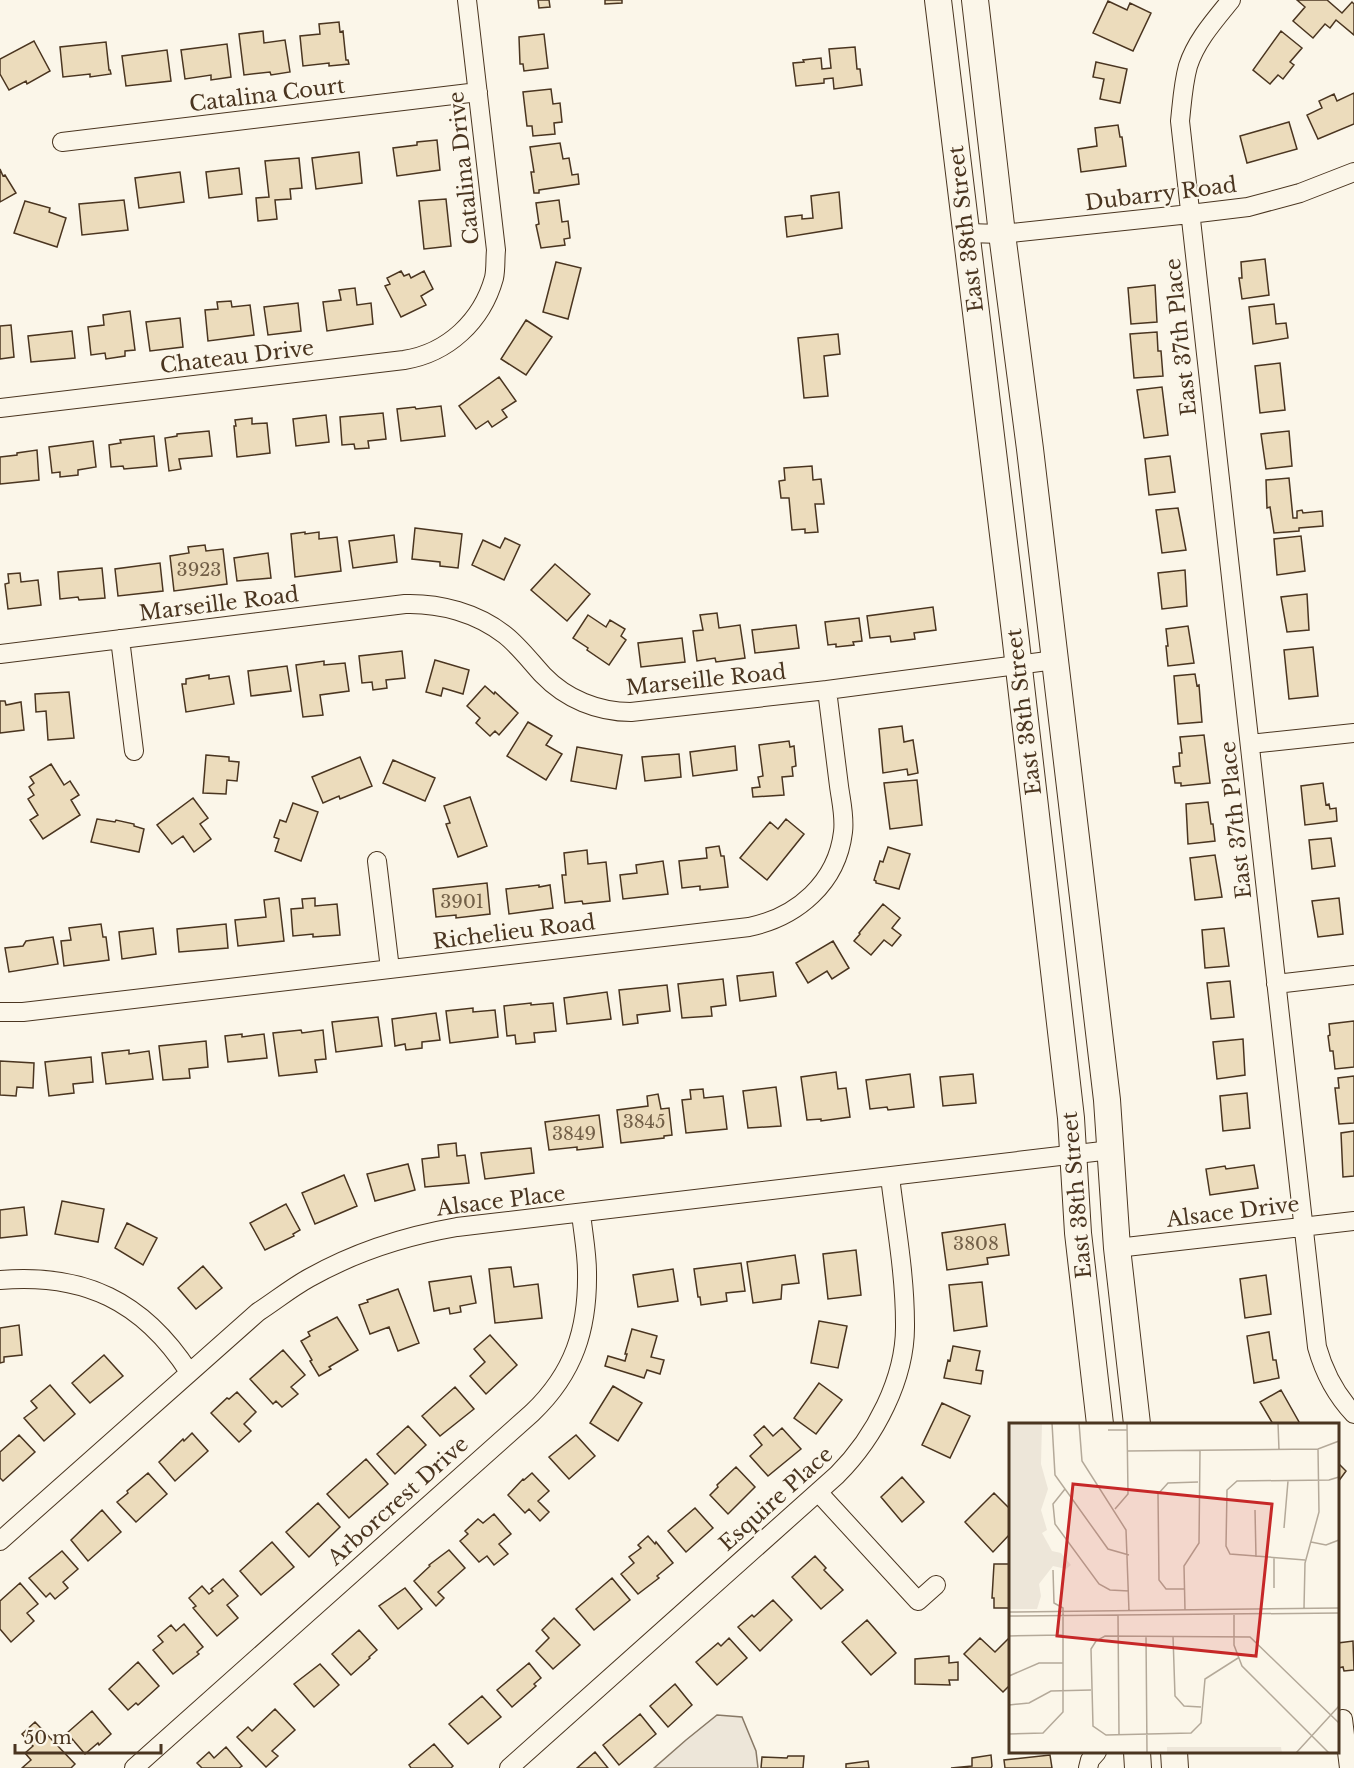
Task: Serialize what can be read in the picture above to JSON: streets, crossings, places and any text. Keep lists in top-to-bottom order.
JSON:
{
  "streets": {
    "main road": ["East 38th Street"],
    "street": [
      "Catalina Court",
      "Catalina Drive",
      "Dubarry Road",
      "East 37th Place",
      "Chateau Drive",
      "Marseille Road",
      "Richelieu Road",
      "Alsace Place",
      "Alsace Drive",
      "Esquire Place",
      "Arborcrest Drive"
    ]
  },
  "crossings": [
    ["Catalina Court", "Catalina Drive"],
    ["Catalina Drive", "Chateau Drive"],
    ["Dubarry Road", "East 38th Street"],
    ["Dubarry Road", "East 37th Place"],
    ["East 38th Street", "Marseille Road"],
    ["East 38th Street", "Alsace Place"],
    ["East 38th Street", "Alsace Drive"],
    ["East 37th Place", "Alsace Drive"],
    ["Marseille Road", "Richelieu Road"],
    ["Alsace Place", "Esquire Place"],
    ["Alsace Place", "Arborcrest Drive"]
  ],
  "house_numbers": [
    "3923",
    "3901",
    "3845",
    "3849",
    "3808"
  ],
  "scale_bar": "50 m"
}
